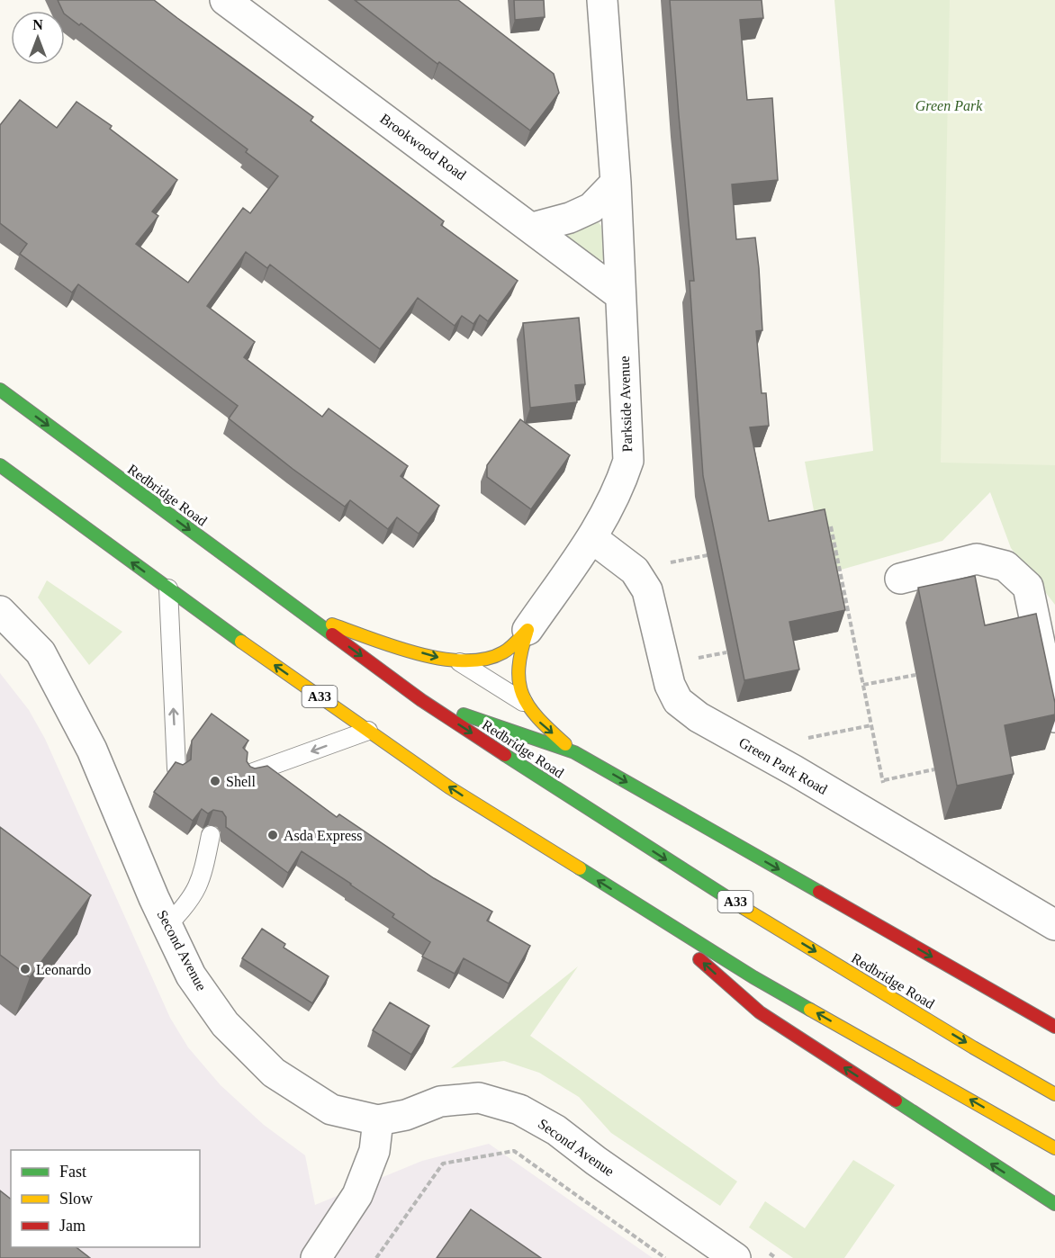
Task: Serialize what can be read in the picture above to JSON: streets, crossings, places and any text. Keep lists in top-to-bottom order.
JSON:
{
  "streets": {
    "highway": ["Redbridge Road", "A33"],
    "street": [
      "Brookwood Road",
      "Parkside Avenue",
      "Green Park Road",
      "Second Avenue"
    ]
  },
  "crossings": [
    ["Brookwood Road", "Parkside Avenue"],
    ["Parkside Avenue", "Green Park Road"],
    ["Redbridge Road", "A33"]
  ],
  "parks": ["Green Park"],
  "places": ["Shell", "Asda Express", "Leonardo"],
  "legend": ["Fast", "Slow", "Jam"],
  "north": "top"
}
